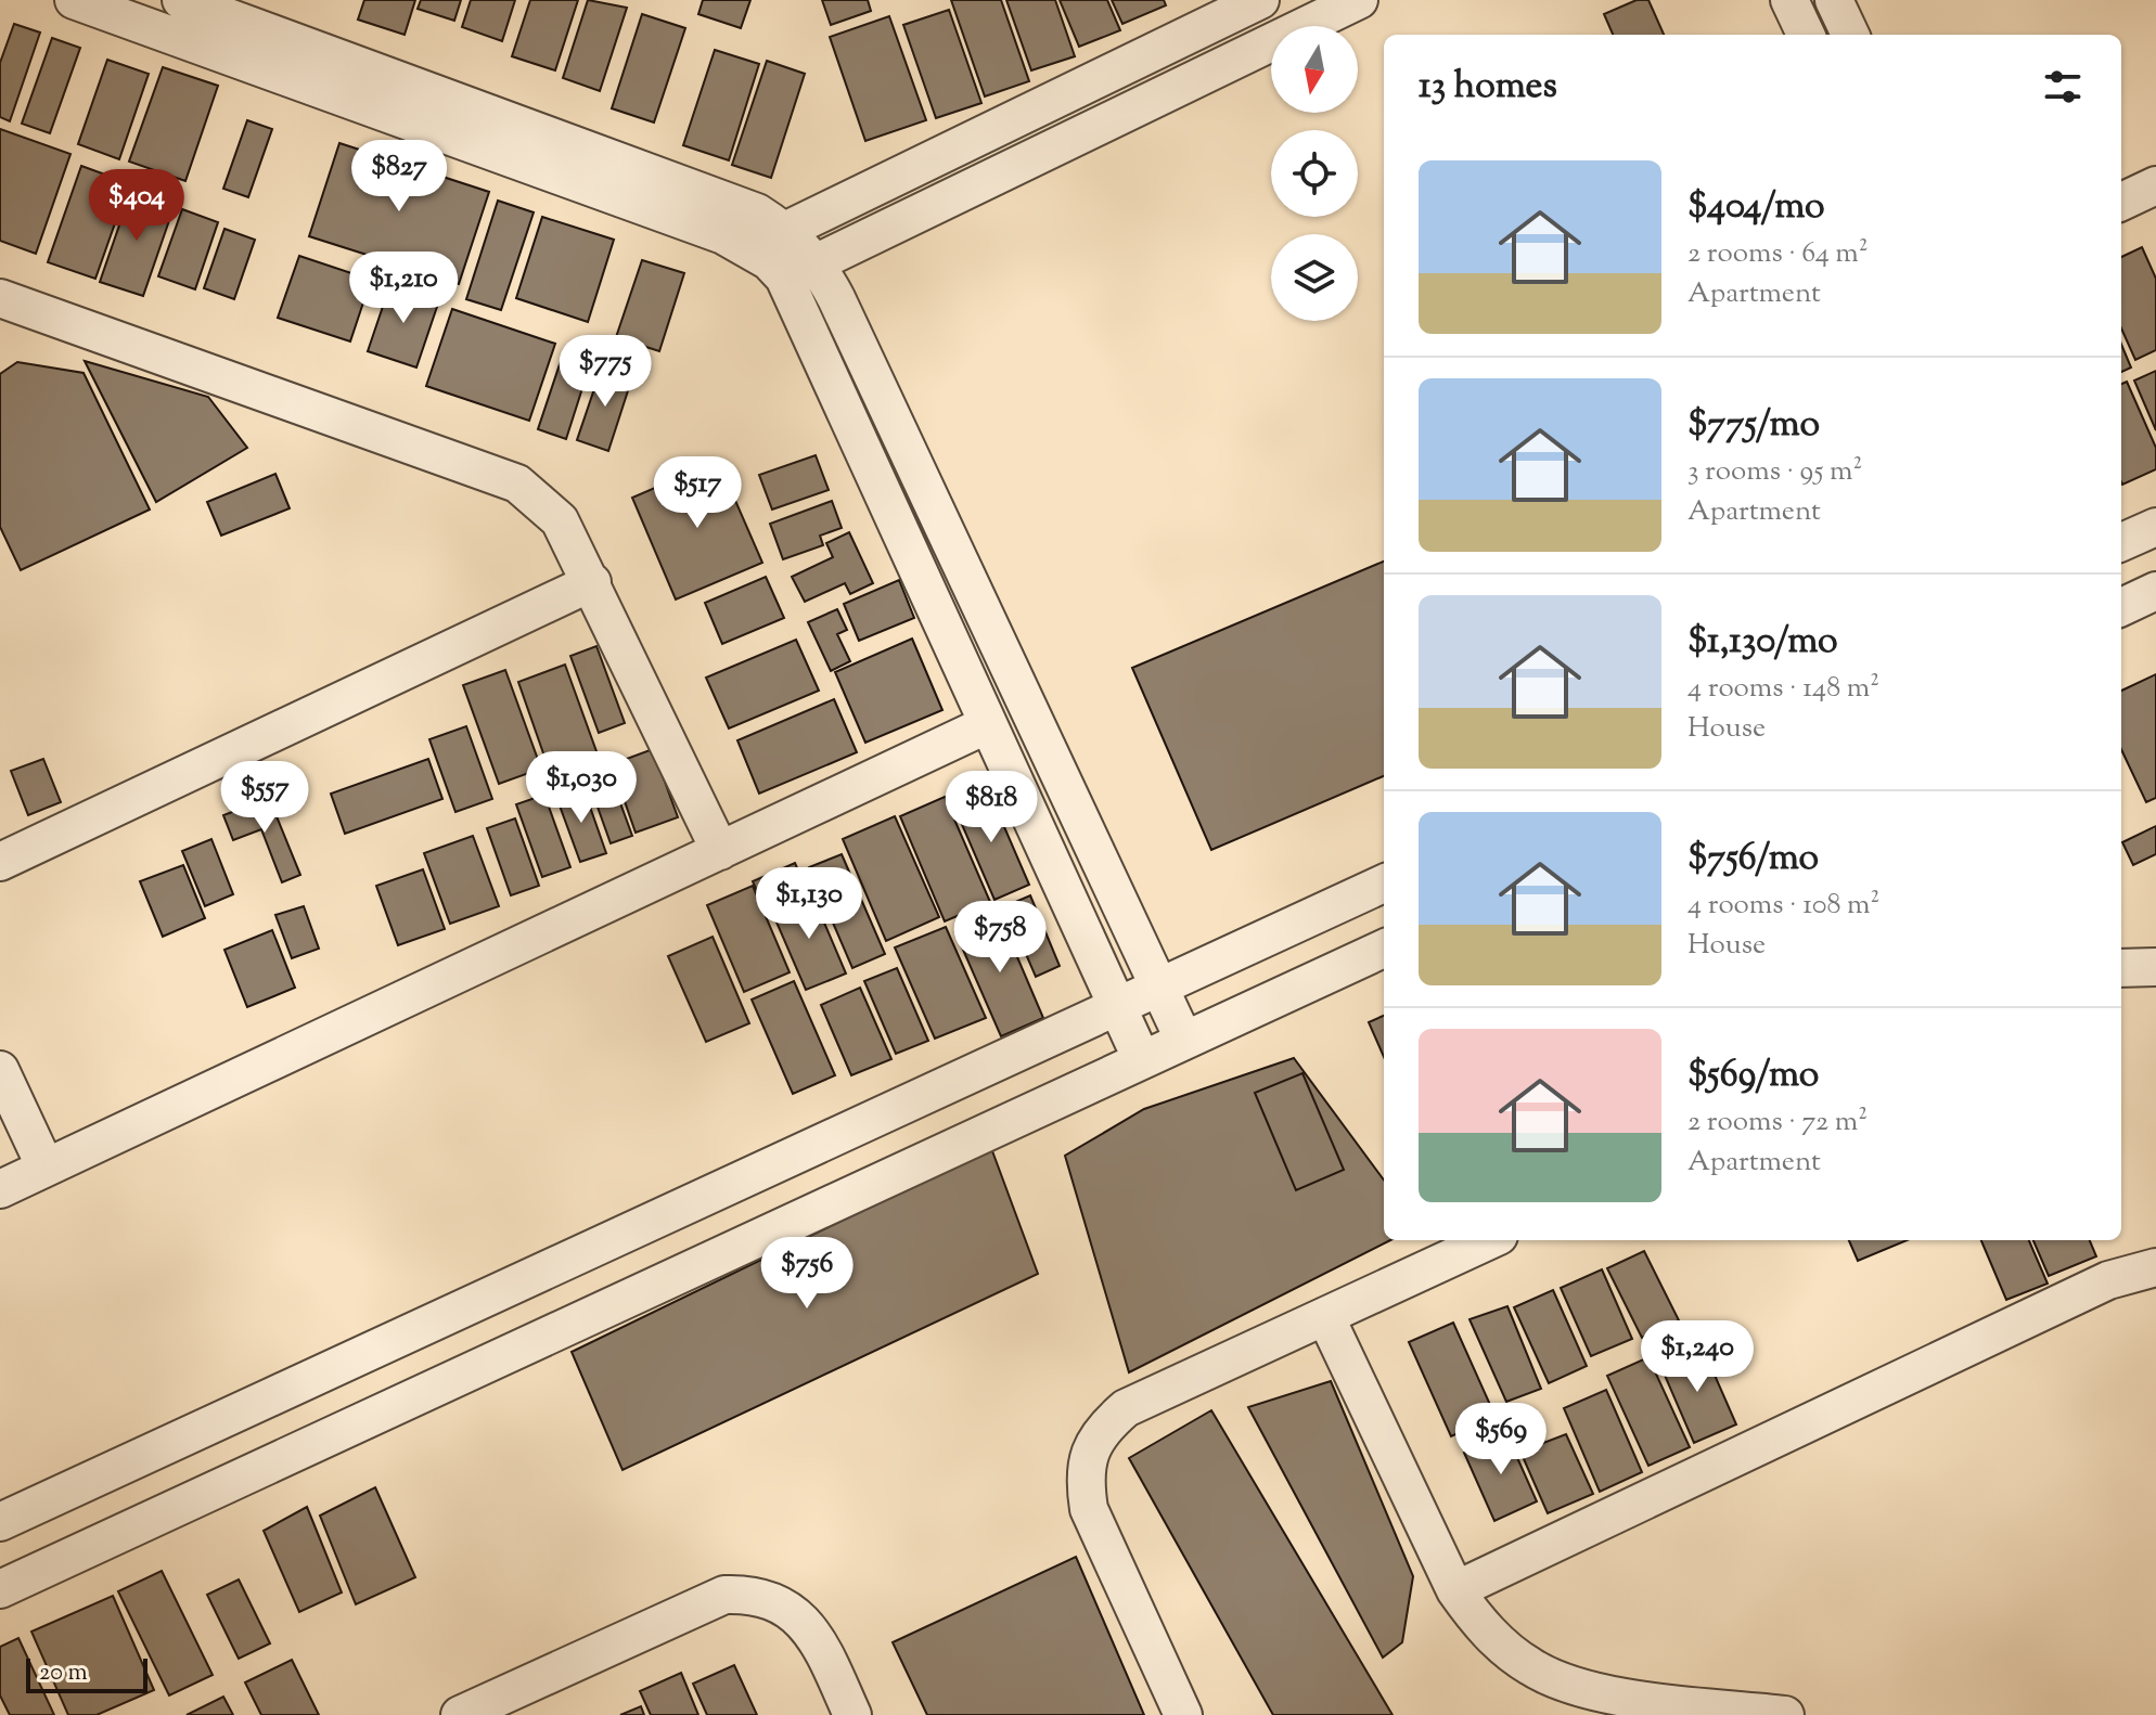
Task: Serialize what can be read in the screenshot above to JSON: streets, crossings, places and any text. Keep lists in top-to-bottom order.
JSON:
{
  "scale_bar": "20 m",
  "north": "bottom",
  "page": {
    "heading": "13 homes",
    "list": [
      {
        "name": "$404/mo",
        "note": "2 rooms · 64 m² · Apartment"
      },
      {
        "name": "$775/mo",
        "note": "3 rooms · 95 m² · Apartment"
      },
      {
        "name": "$1,130/mo",
        "note": "4 rooms · 148 m² · House"
      },
      {
        "name": "$756/mo",
        "note": "4 rooms · 108 m² · House"
      },
      {
        "name": "$569/mo",
        "note": "2 rooms · 72 m² · Apartment"
      }
    ],
    "price": [
      "$827",
      "$404",
      "$1,210",
      "$775",
      "$517",
      "$1,030",
      "$557",
      "$818",
      "$1,130",
      "$758",
      "$756",
      "$1,240",
      "$569"
    ],
    "scale": "20 m"
  }
}
